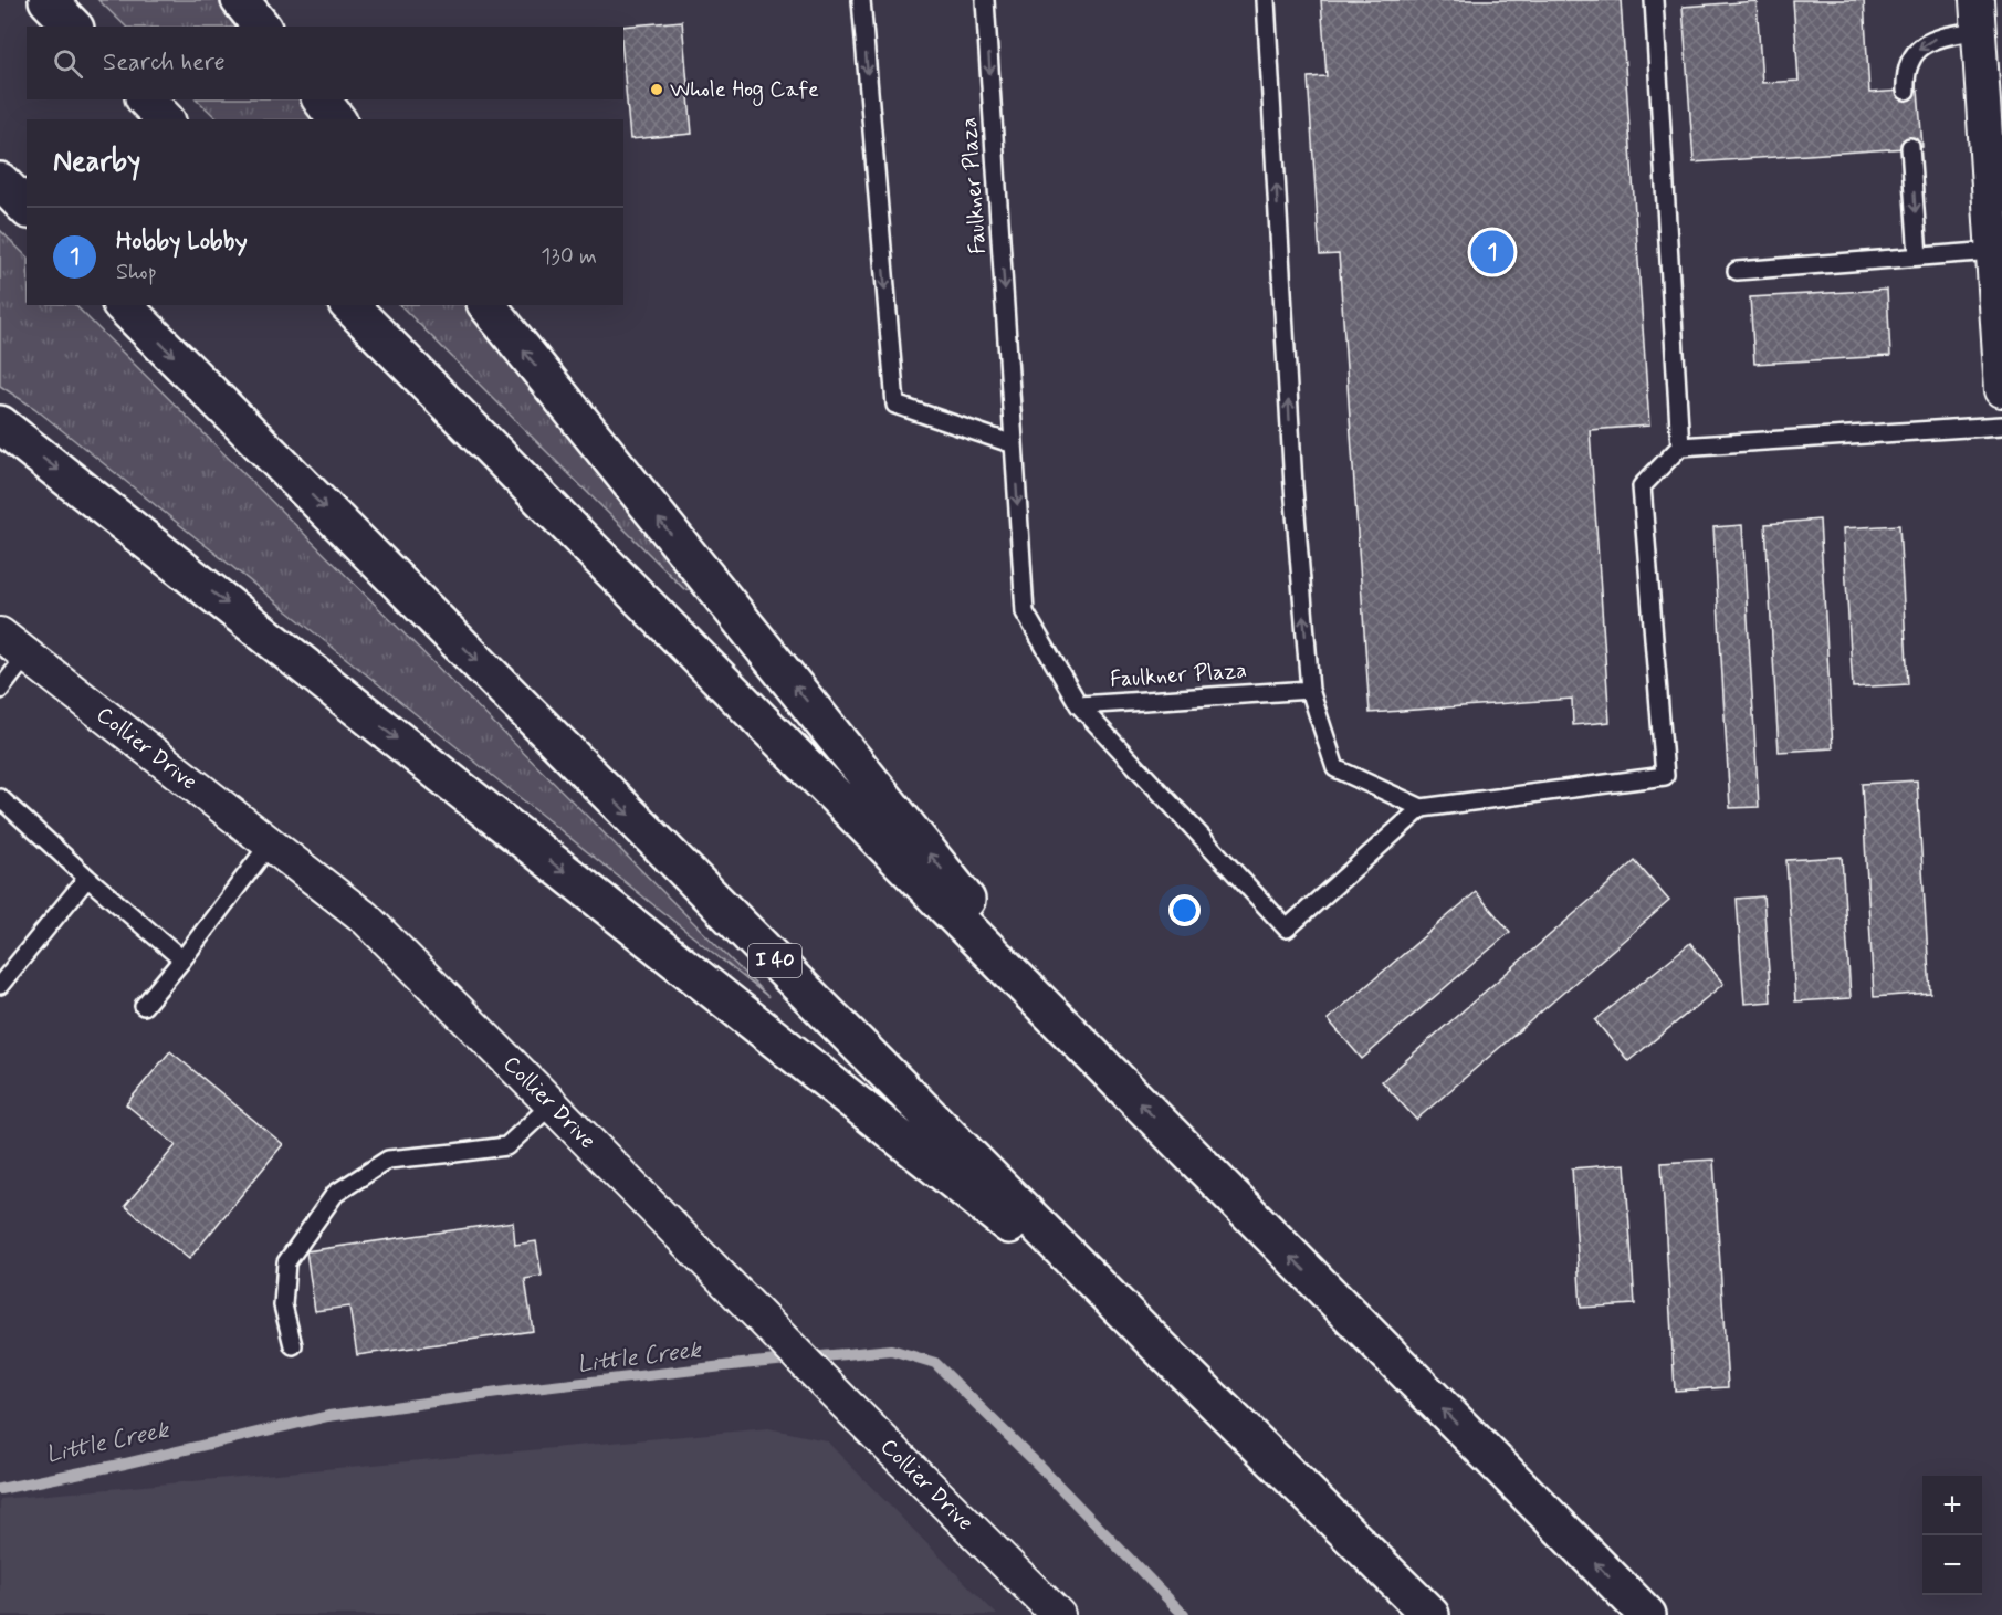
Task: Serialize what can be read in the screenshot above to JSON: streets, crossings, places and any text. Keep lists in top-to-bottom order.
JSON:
{
  "streets": {
    "highway": ["I 40"],
    "street": ["Collier Drive"],
    "lane": ["Faulkner Plaza"]
  },
  "one_way": ["Faulkner Plaza"],
  "water": ["Little Creek"],
  "places": ["Whole Hog Cafe"],
  "page": {
    "search": "Search here",
    "heading": "Nearby",
    "list": [
      {
        "mark": "1",
        "name": "Hobby Lobby",
        "note": "Shop",
        "value": "130 m"
      }
    ],
    "pins": "1",
    "map_buttons": ["+", "−"]
  }
}
